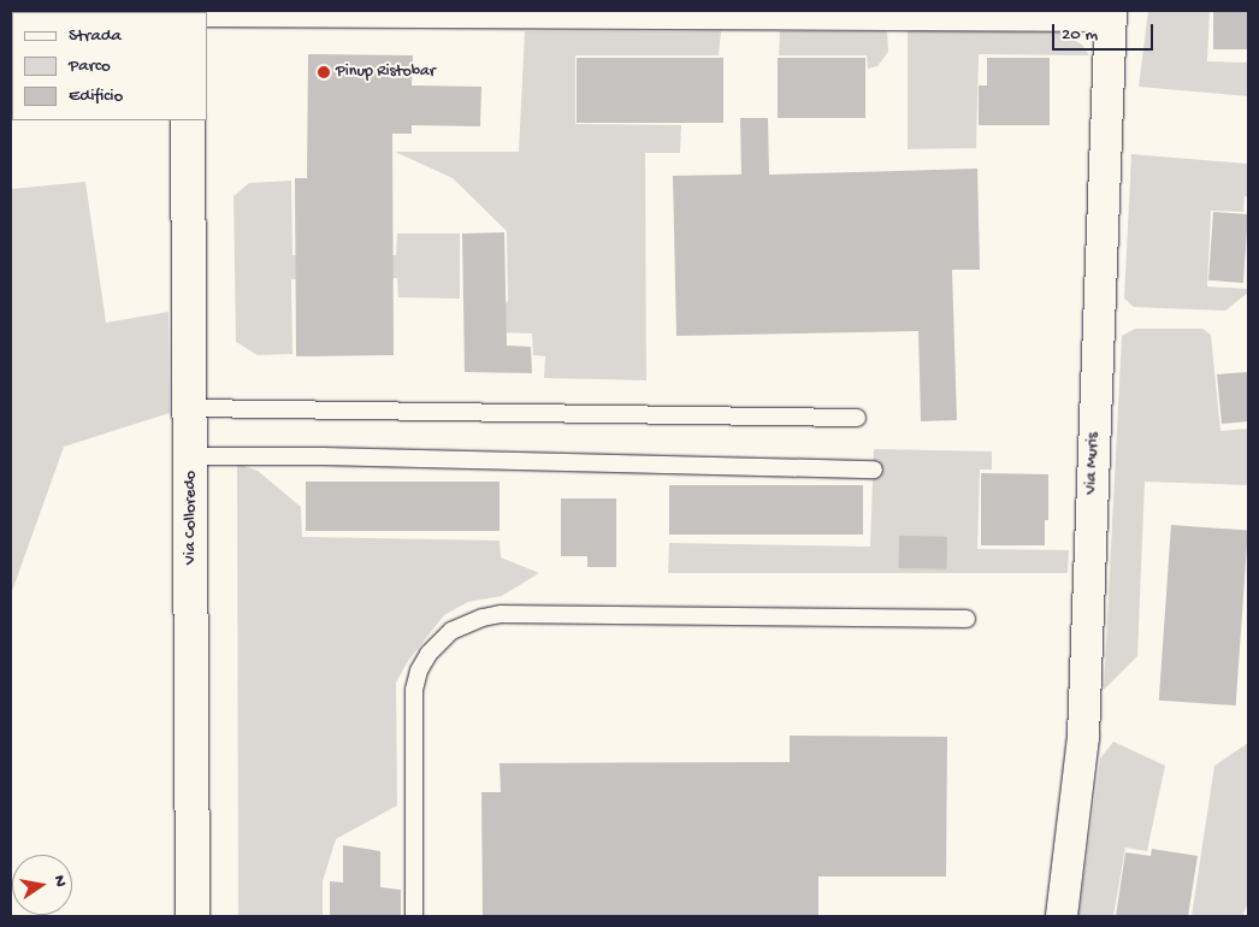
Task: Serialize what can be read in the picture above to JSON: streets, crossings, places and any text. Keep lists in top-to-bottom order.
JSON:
{
  "streets": {
    "main road": ["Via Colloredo"],
    "street": ["Via Muris"]
  },
  "places": ["Pinup Ristobar"],
  "legend": ["Strada", "Parco", "Edificio"],
  "scale_bar": "20 m",
  "north": "right"
}
